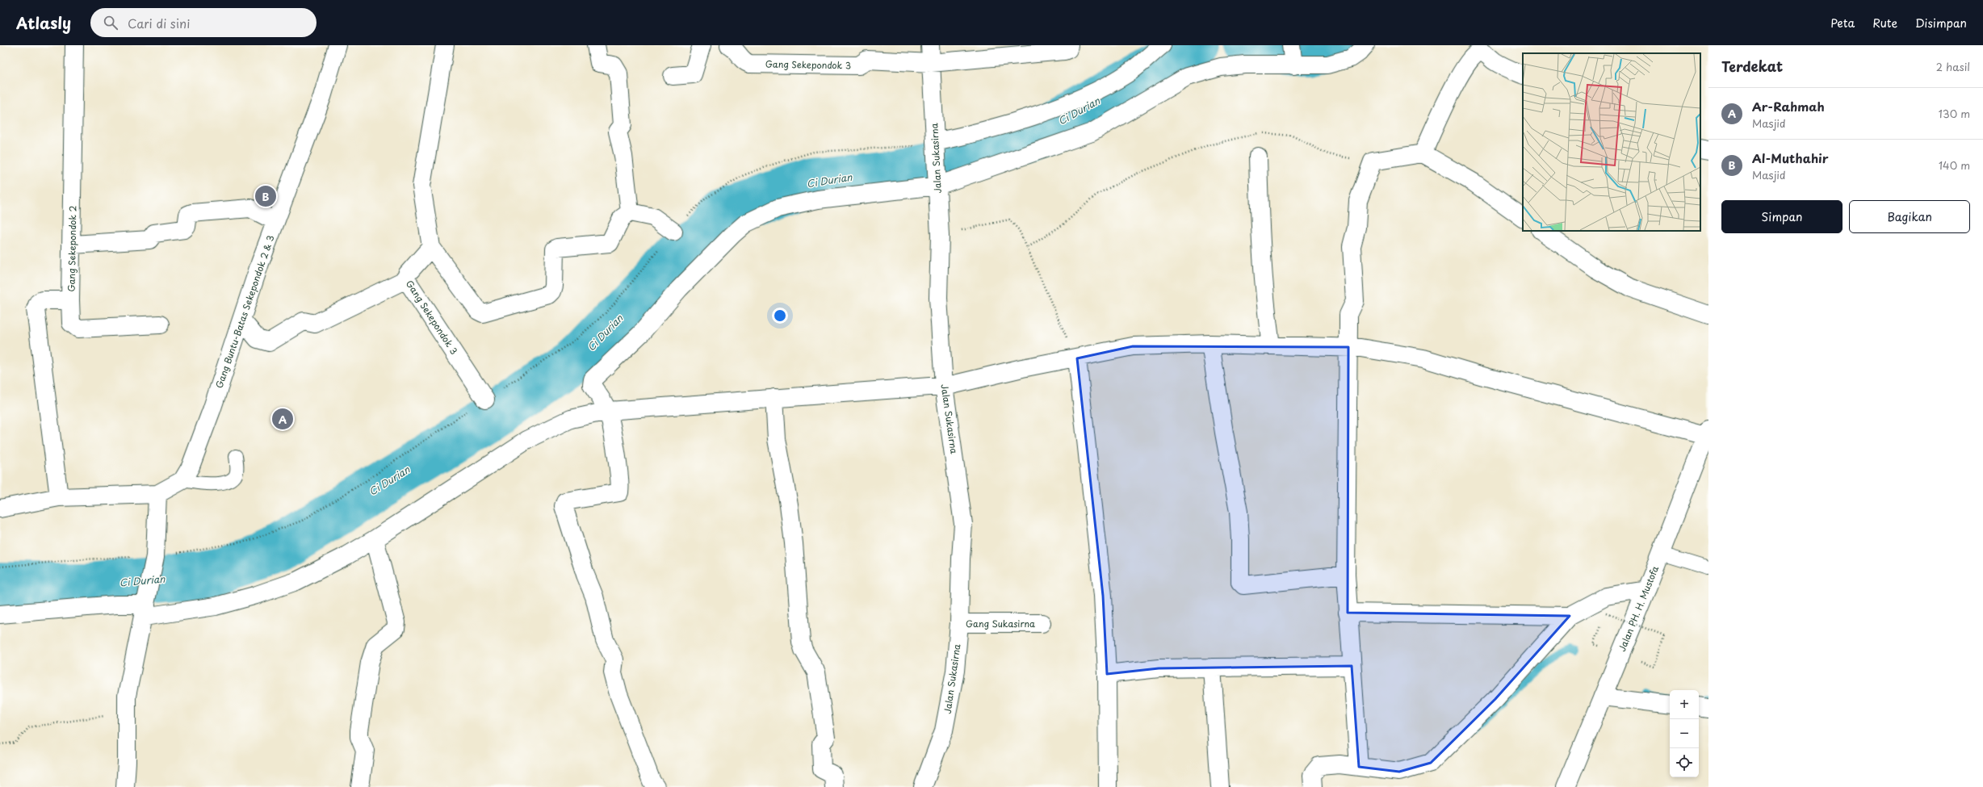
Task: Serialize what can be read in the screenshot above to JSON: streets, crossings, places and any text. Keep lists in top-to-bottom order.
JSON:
{
  "streets": {
    "main road": [
      "Gang Sekepondok 3",
      "Jalan Sukasirna",
      "Gang Sekepondok 2",
      "Gang Buntu-Batas Sekepondok 2 & 3",
      "Jalan PH. H. Mustofa",
      "Gang Sukasirna"
    ]
  },
  "crossings": [
    ["Gang Sekepondok 3", "Jalan Sukasirna"],
    ["Jalan Sukasirna", "Gang Sukasirna"]
  ],
  "water": ["Ci Durian"],
  "page": {
    "header": "Atlasly",
    "search": "Cari di sini",
    "nav": ["Peta", "Rute", "Disimpan"],
    "heading": ["Terdekat", "2 hasil"],
    "list": [
      {
        "mark": "A",
        "name": "Ar-Rahmah",
        "note": "Masjid",
        "value": "130 m"
      },
      {
        "mark": "B",
        "name": "Al-Muthahir",
        "note": "Masjid",
        "value": "140 m"
      }
    ],
    "pins": ["B", "A"],
    "buttons": ["Simpan", "Bagikan"],
    "map_buttons": ["+", "−"]
  }
}
